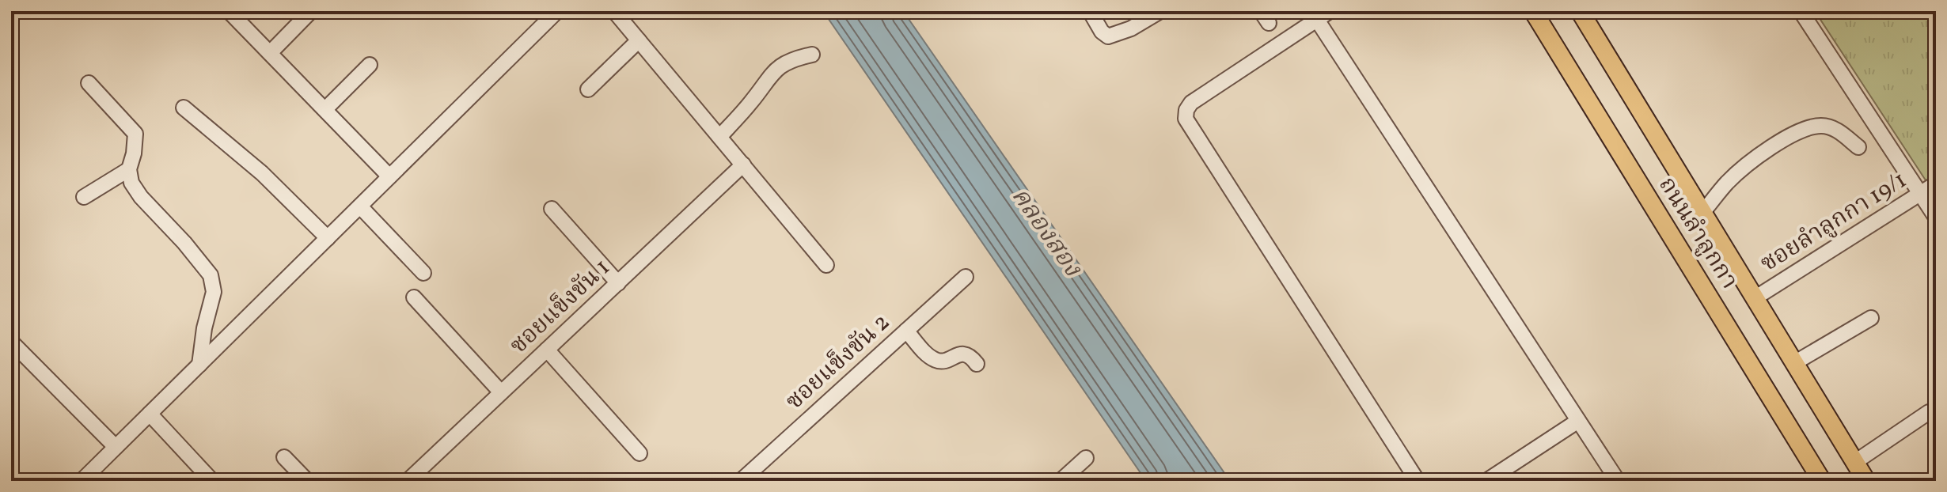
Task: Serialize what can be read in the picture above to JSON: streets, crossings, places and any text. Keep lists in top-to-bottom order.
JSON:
{
  "streets": {
    "main road": ["ถนนลำลูกกา"],
    "street": ["ซอยลำลูกกา 19/1", "ซอยแข็งขัน 1", "ซอยแข็งขัน 2"]
  },
  "crossings": [
    ["ซอยลำลูกกา 19/1", "ถนนลำลูกกา"]
  ],
  "water": ["คลองสอง"]
}
